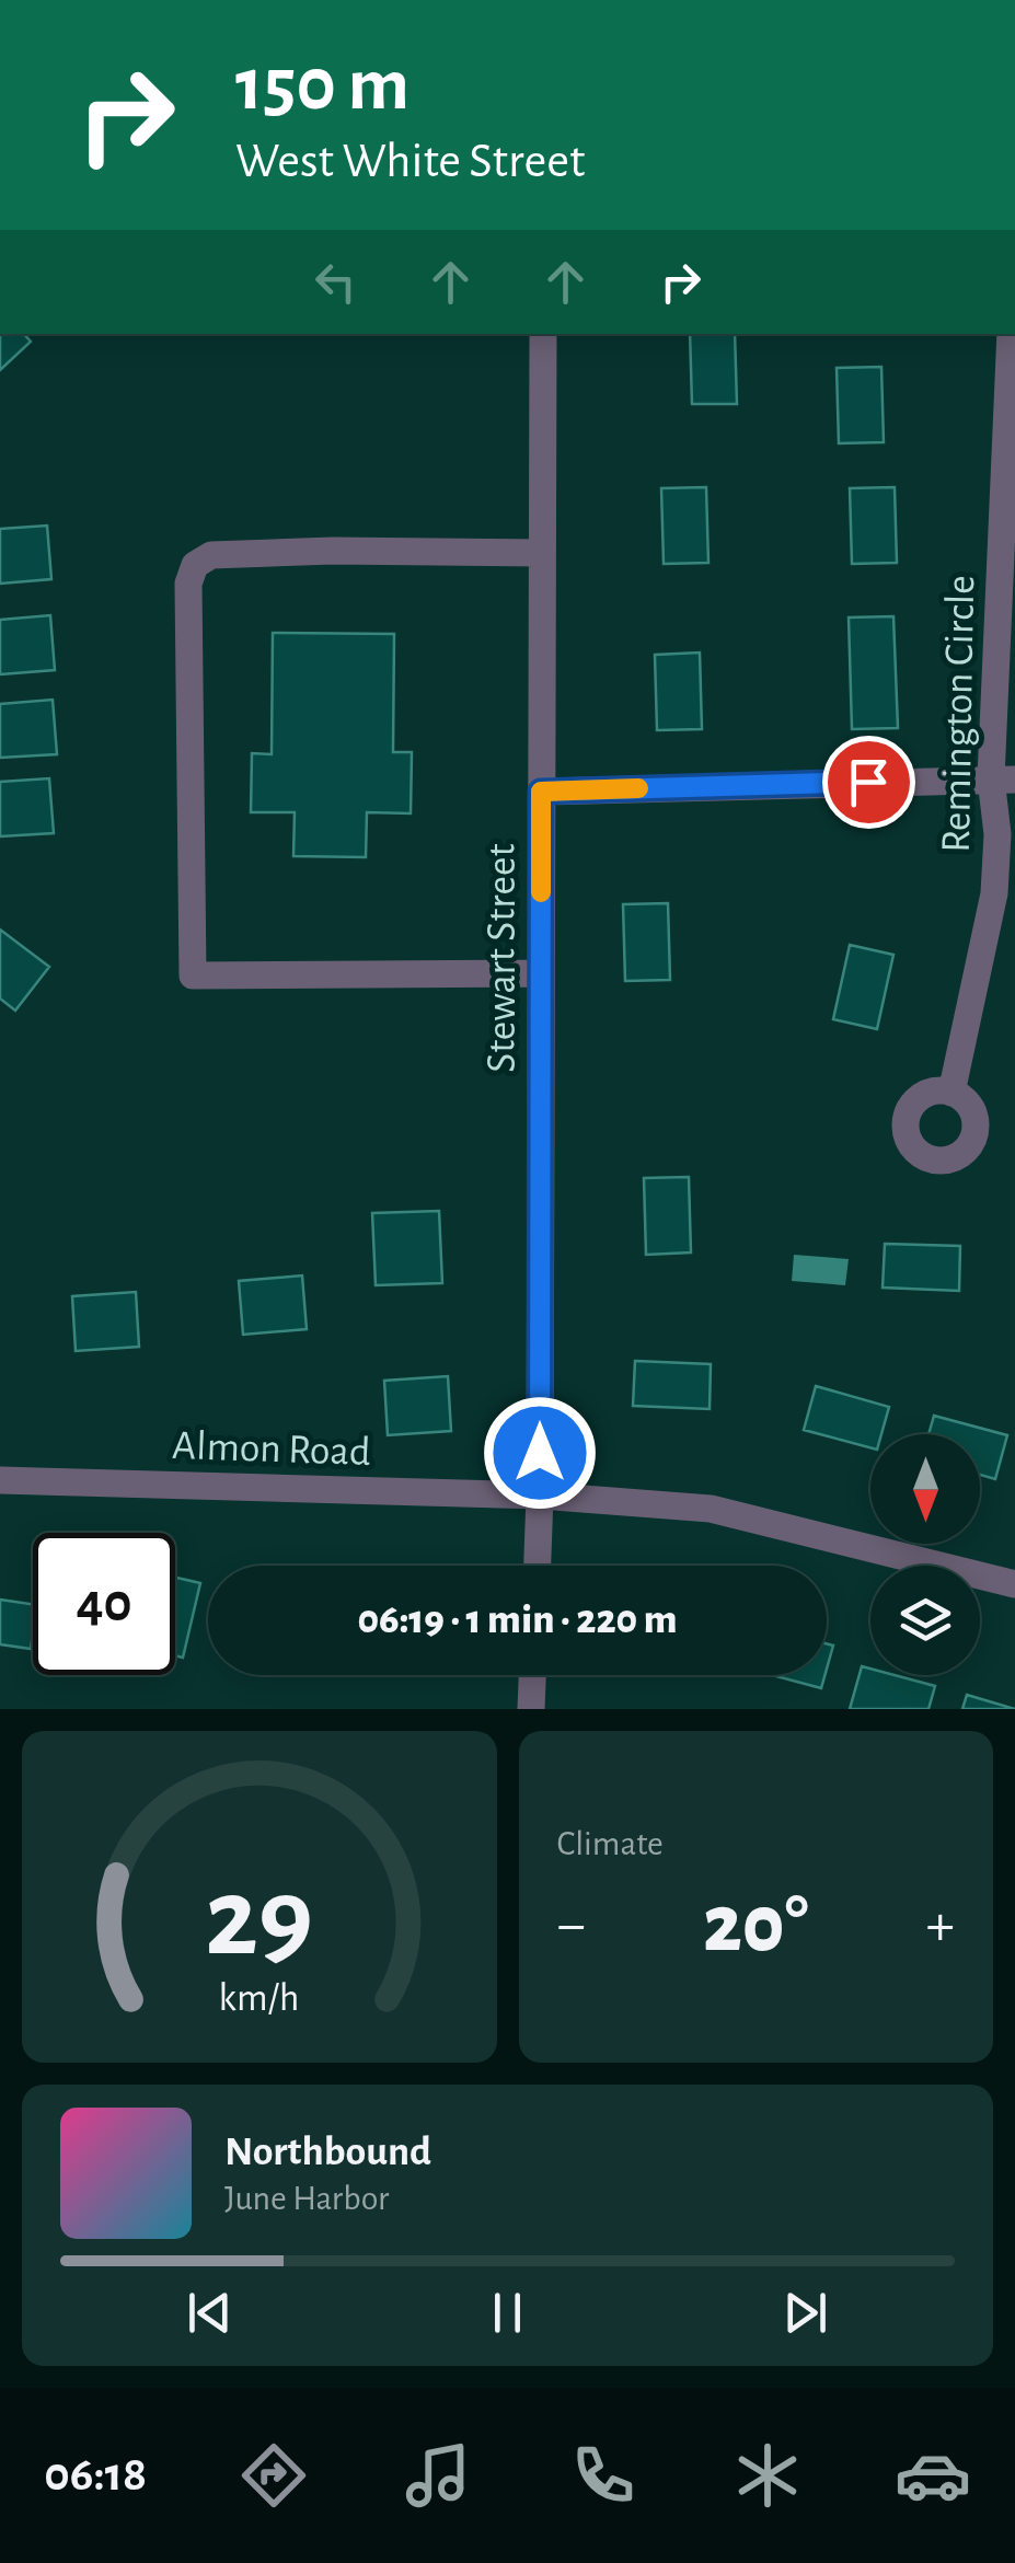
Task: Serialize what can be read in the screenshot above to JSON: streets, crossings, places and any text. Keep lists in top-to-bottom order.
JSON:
{
  "streets": {
    "street": ["Remington Circle", "Stewart Street", "Almon Road"]
  },
  "crossings": [
    ["Stewart Street", "Almon Road"]
  ],
  "north": "bottom",
  "page": {
    "turn": ["150 m", "West White Street"],
    "limit": "40",
    "trip": "06:19 · 1 min · 220 m",
    "tile": "Climate",
    "heat": ["−", "20°", "+"],
    "song": ["Northbound", "June Harbor"],
    "tabs": "06:18",
    "gauge": ["29", "km/h"]
  }
}
